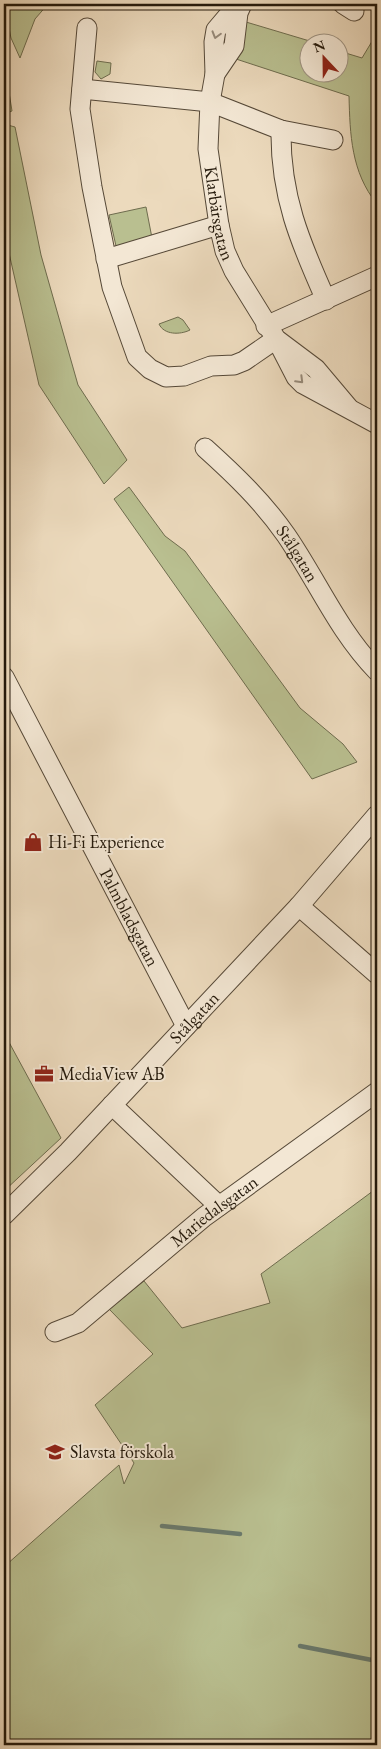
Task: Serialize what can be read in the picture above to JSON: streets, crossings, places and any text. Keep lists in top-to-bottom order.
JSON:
{
  "streets": {
    "street": [
      "Klarbärsgatan",
      "Stålgatan",
      "Palmbladsgatan",
      "Mariedalsgatan"
    ]
  },
  "crossings": [
    ["Stålgatan", "Palmbladsgatan"]
  ],
  "places": {
    "shop": ["Hi-Fi Experience"],
    "office": ["MediaView AB"],
    "school or university": ["Slavsta förskola"]
  },
  "north": "top"
}
